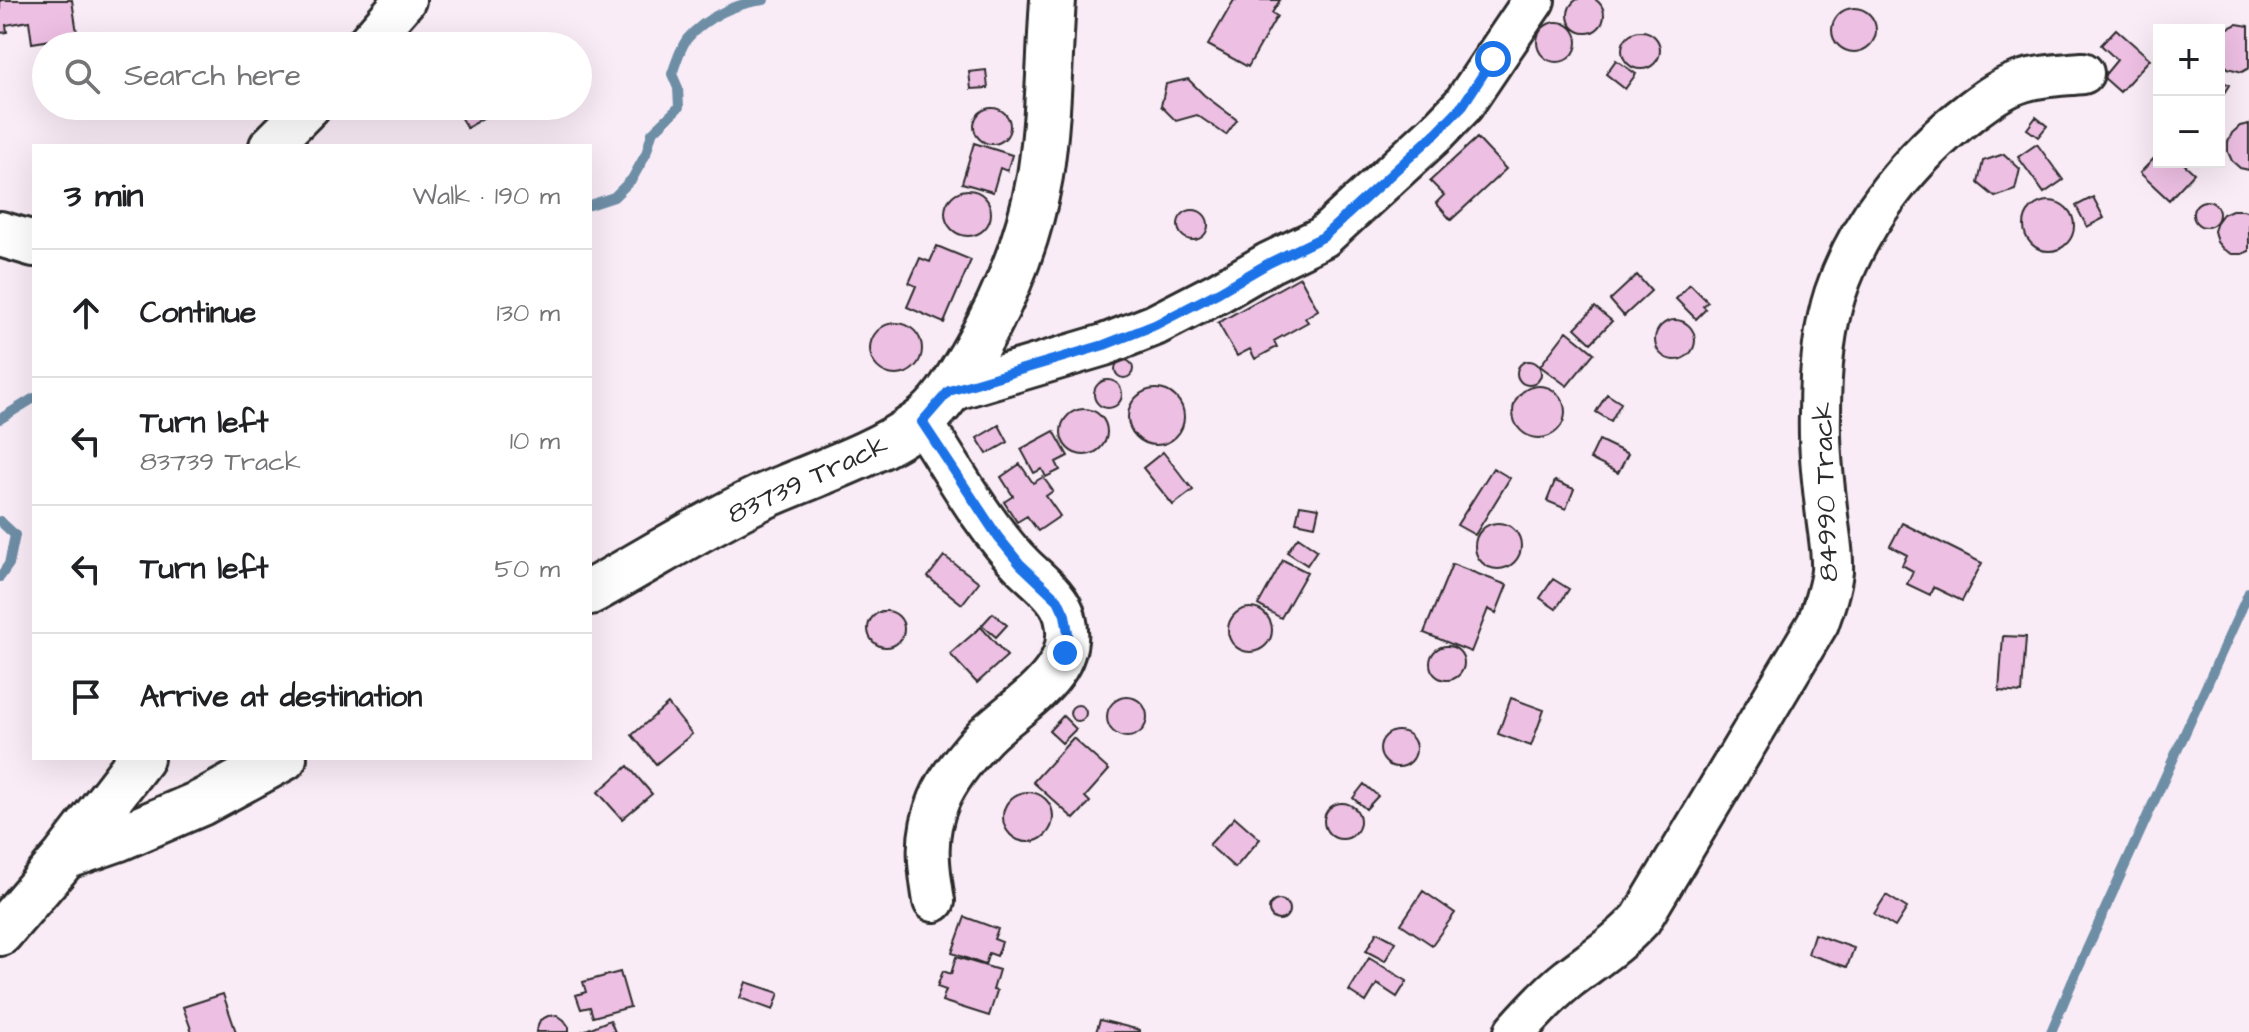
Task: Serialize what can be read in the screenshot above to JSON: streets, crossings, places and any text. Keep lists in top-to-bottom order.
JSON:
{
  "streets": {
    "street": ["83739 Track", "84990 Track"]
  },
  "page": {
    "map_buttons": ["+", "−"],
    "search": "Search here",
    "heading": ["3 min", "Walk · 190 m"],
    "list": [
      ["Continue", "130 m"],
      ["Turn left", "83739 Track", "10 m"],
      ["Turn left", "50 m"],
      "Arrive at destination"
    ]
  }
}
